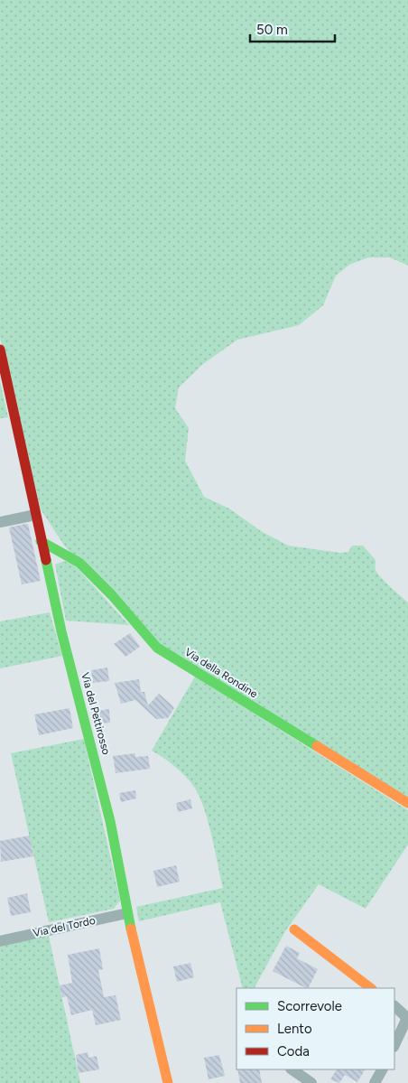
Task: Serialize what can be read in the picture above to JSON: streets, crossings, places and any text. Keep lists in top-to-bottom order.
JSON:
{
  "streets": {
    "street": ["Via della Rondine", "Via del Pettirosso", "Via del Tordo"]
  },
  "crossings": [
    ["Via della Rondine", "Via del Pettirosso"],
    ["Via del Pettirosso", "Via del Tordo"]
  ],
  "legend": ["Scorrevole", "Lento", "Coda"],
  "scale_bar": "50 m"
}
